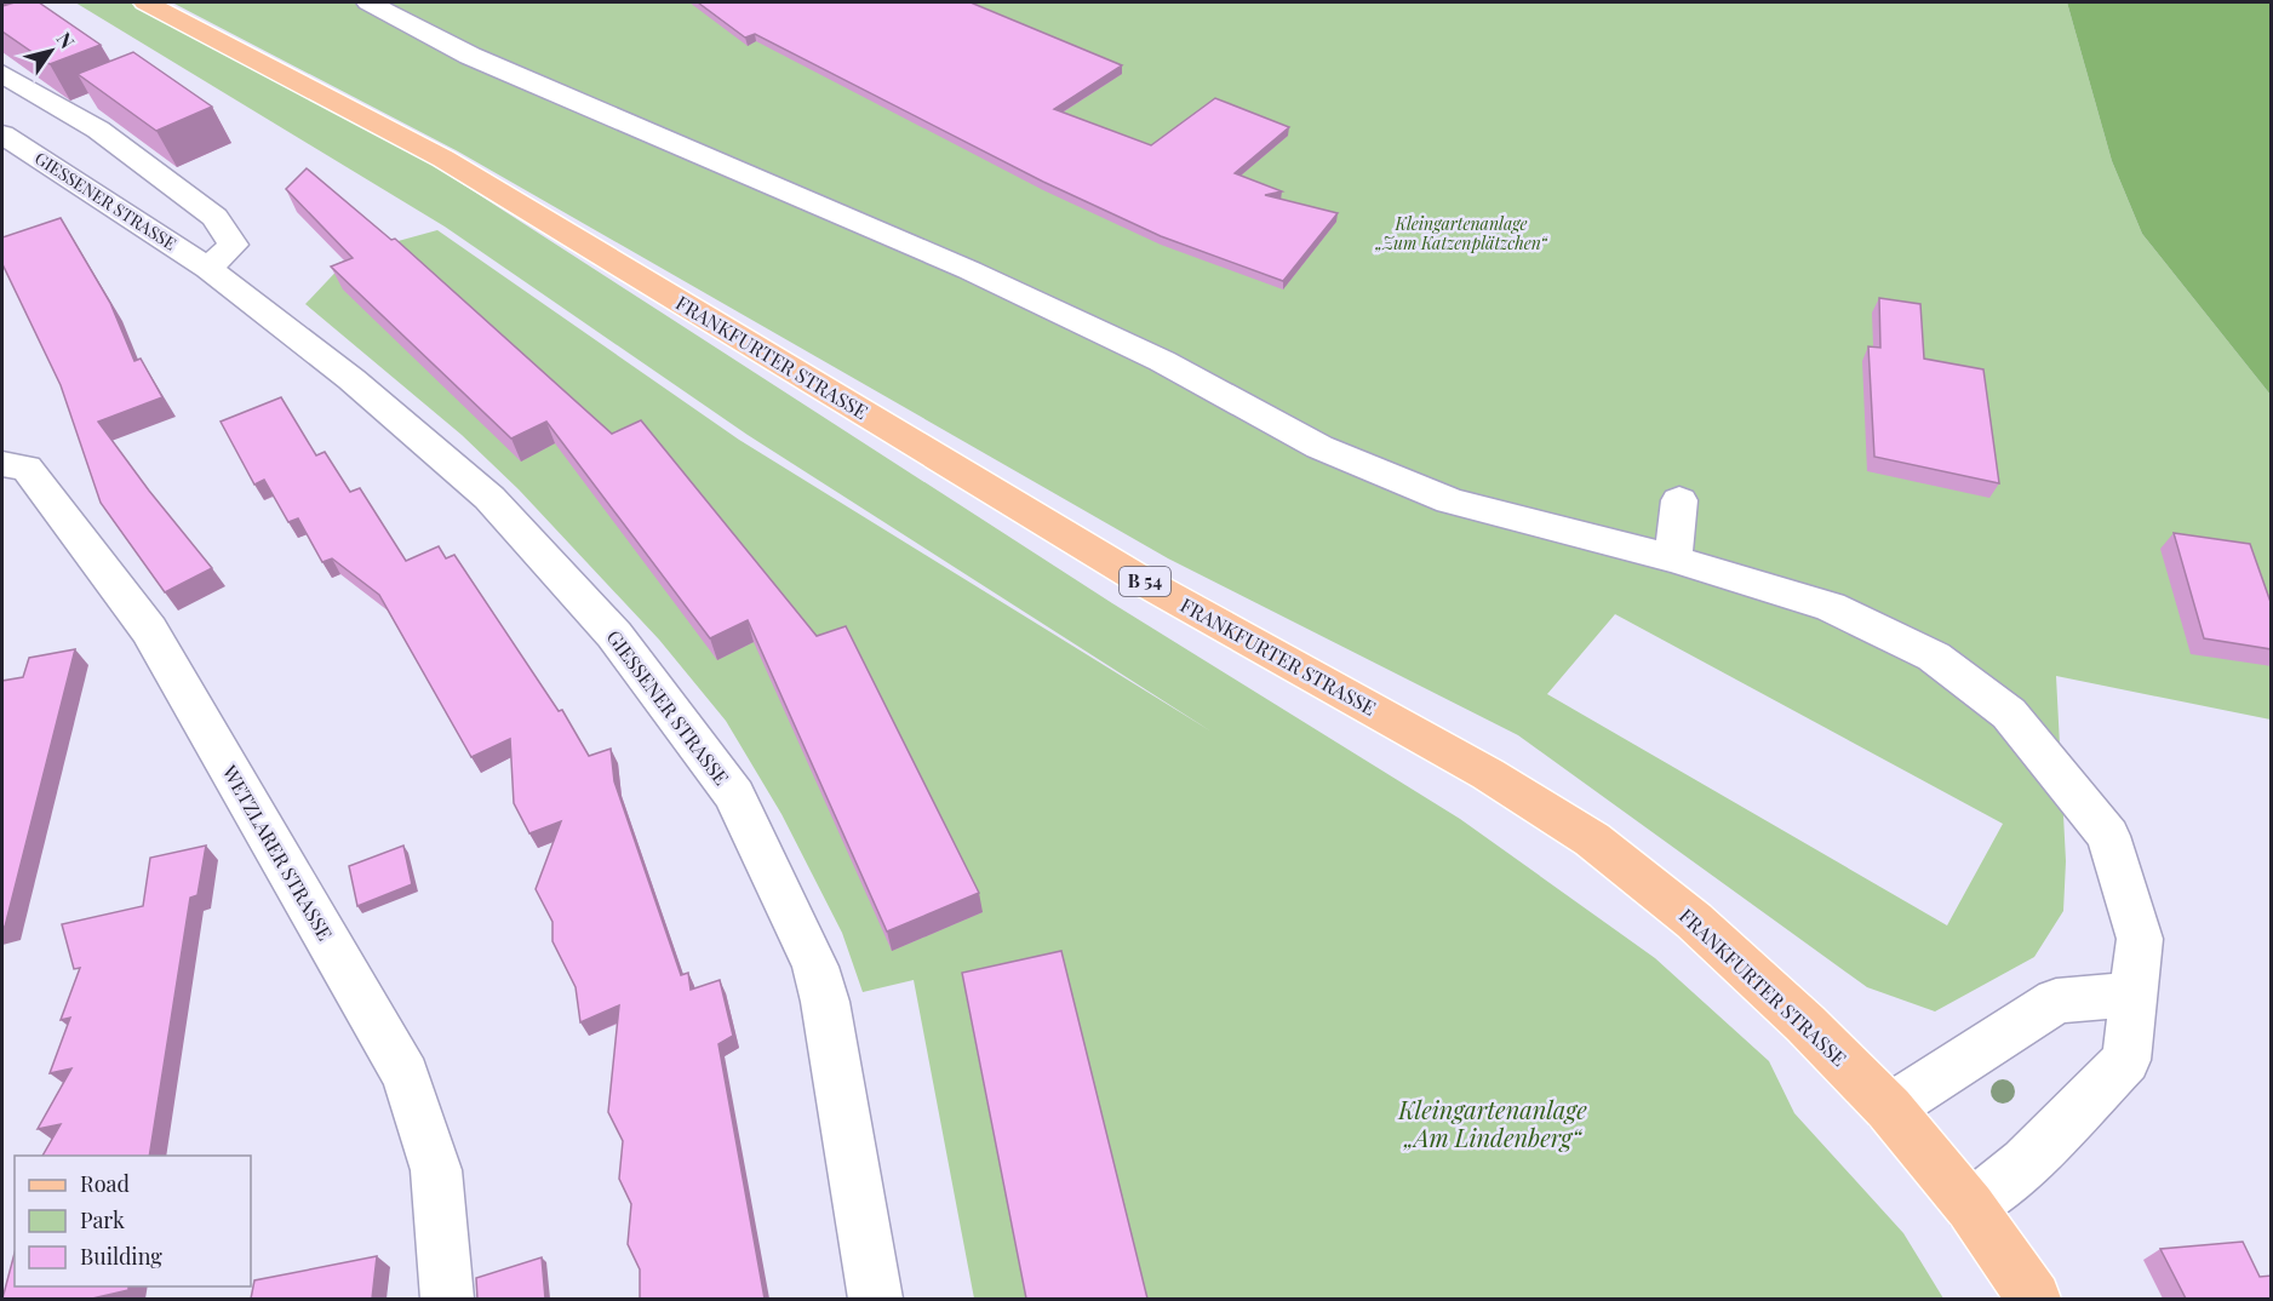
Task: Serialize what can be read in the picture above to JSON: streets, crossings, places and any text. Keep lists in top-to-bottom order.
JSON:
{
  "streets": {
    "main road": ["FRANKFURTER STRASSE", "B 54"],
    "street": ["GIESSENER STRASSE", "WETZLARER STRASSE"]
  },
  "parks": ["Kleingartenanlage „Zum Katzenplätzchen“", "Kleingartenanlage „Am Lindenberg“"],
  "legend": ["Road", "Park", "Building"],
  "north": "top right"
}
